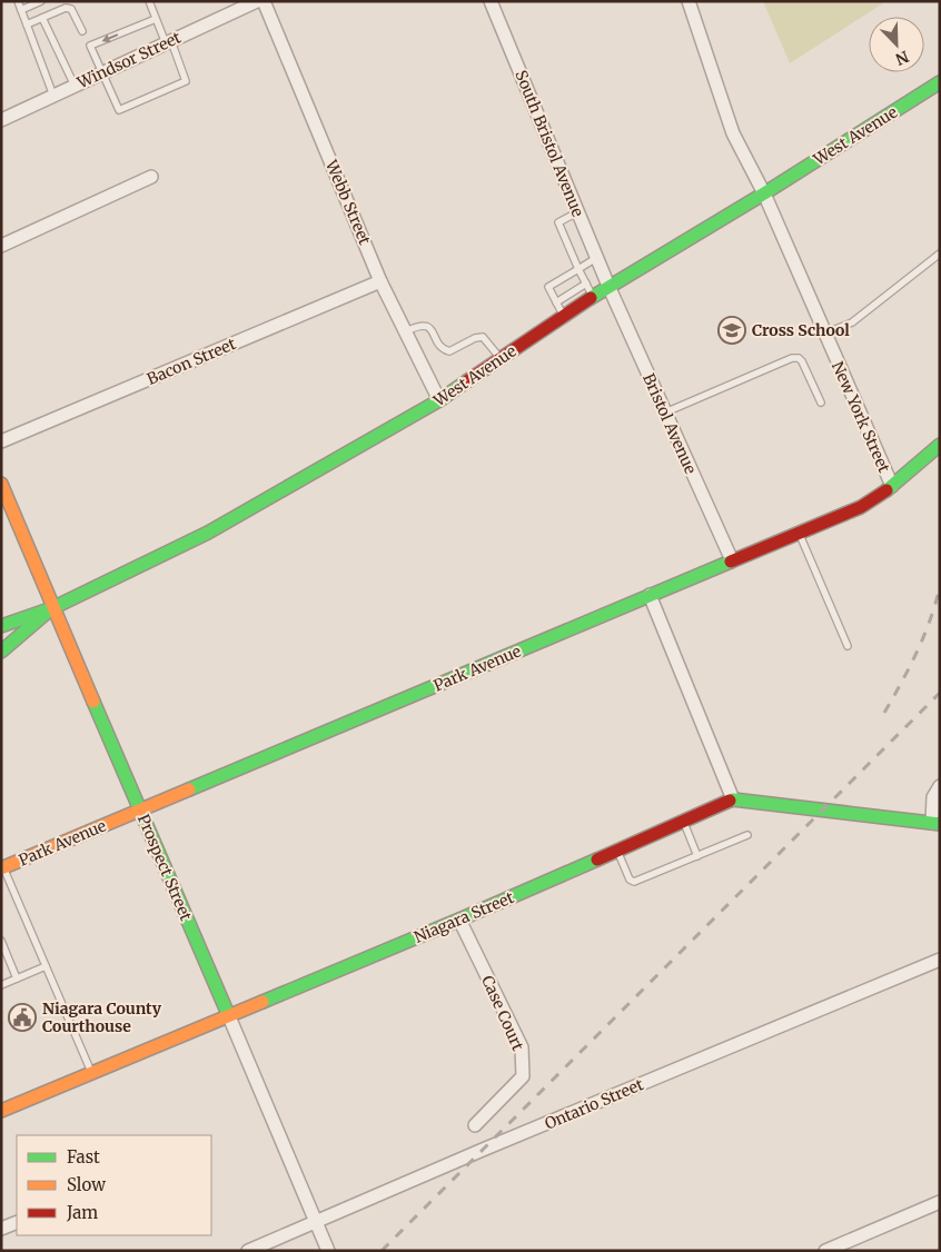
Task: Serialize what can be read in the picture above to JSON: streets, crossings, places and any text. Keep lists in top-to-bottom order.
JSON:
{
  "streets": {
    "main road": [
      "West Avenue",
      "Park Avenue",
      "Prospect Street",
      "Niagara Street"
    ],
    "street": [
      "Windsor Street",
      "South Bristol Avenue",
      "Webb Street",
      "Bacon Street",
      "New York Street",
      "Bristol Avenue",
      "Case Court",
      "Ontario Street"
    ]
  },
  "crossings": [
    ["West Avenue", "South Bristol Avenue"],
    ["West Avenue", "Webb Street"],
    ["West Avenue", "New York Street"],
    ["West Avenue", "Bristol Avenue"],
    ["West Avenue", "Prospect Street"],
    ["South Bristol Avenue", "Bristol Avenue"],
    ["Webb Street", "Bacon Street"],
    ["New York Street", "Park Avenue"],
    ["Bristol Avenue", "Park Avenue"],
    ["Park Avenue", "Prospect Street"],
    ["Prospect Street", "Niagara Street"],
    ["Prospect Street", "Ontario Street"],
    ["Niagara Street", "Case Court"]
  ],
  "places": {
    "school or university": ["Cross School"],
    "public building": ["Niagara County Courthouse"]
  },
  "legend": ["Fast", "Slow", "Jam"],
  "north": "bottom right"
}
